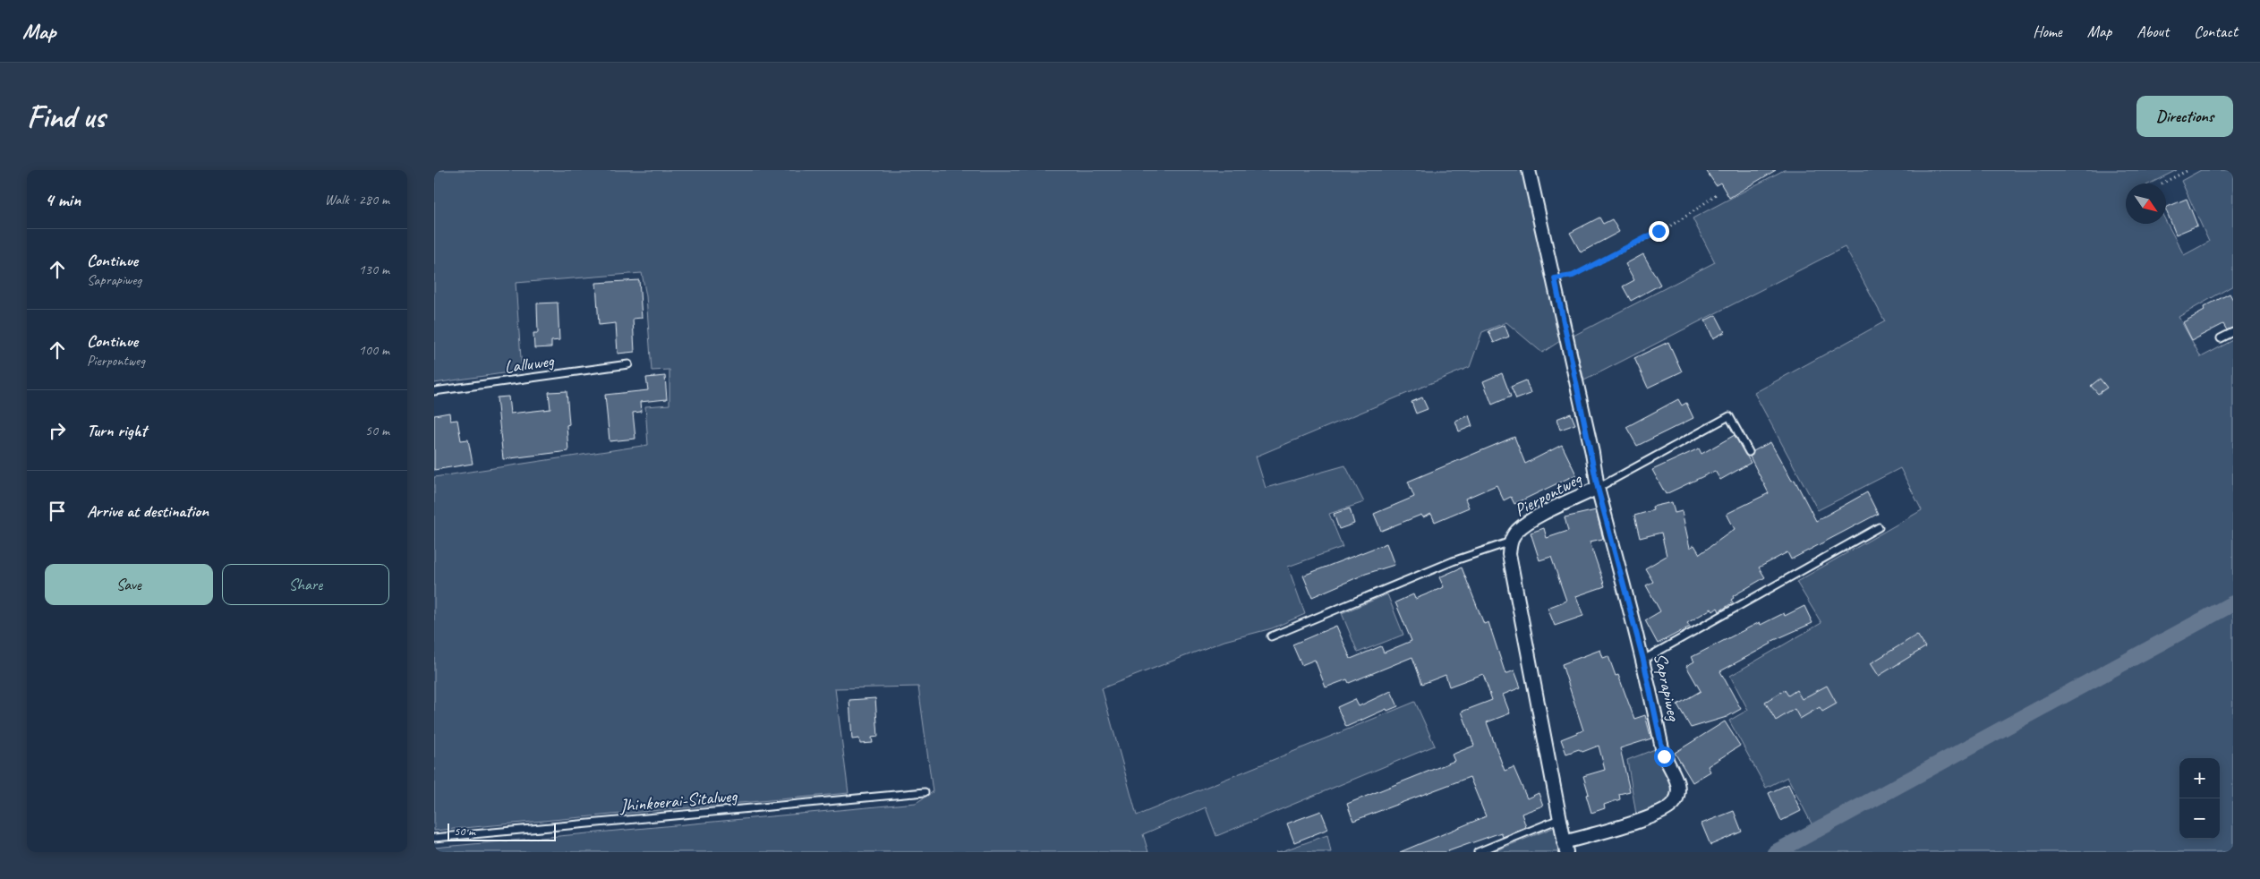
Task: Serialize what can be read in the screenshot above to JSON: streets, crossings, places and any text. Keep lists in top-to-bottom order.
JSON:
{
  "streets": {
    "street": ["Pierpontweg", "Saprapiweg"],
    "lane": ["Lalluweg", "Jhinkoerai-Sitalweg"]
  },
  "crossings": [
    ["Pierpontweg", "Saprapiweg"]
  ],
  "scale_bar": "50 m",
  "north": "bottom right",
  "page": {
    "header": "Map",
    "nav": [
      "Home",
      "Map",
      "About",
      "Contact"
    ],
    "buttons": [
      "Directions",
      ["Save", "Share"]
    ],
    "title": "Find us",
    "heading": ["4 min", "Walk · 280 m"],
    "list": [
      ["Continue", "Saprapiweg", "130 m"],
      ["Continue", "Pierpontweg", "100 m"],
      ["Turn right", "50 m"],
      "Arrive at destination"
    ],
    "map_buttons": ["+", "−"],
    "scale": "50 m"
  }
}
